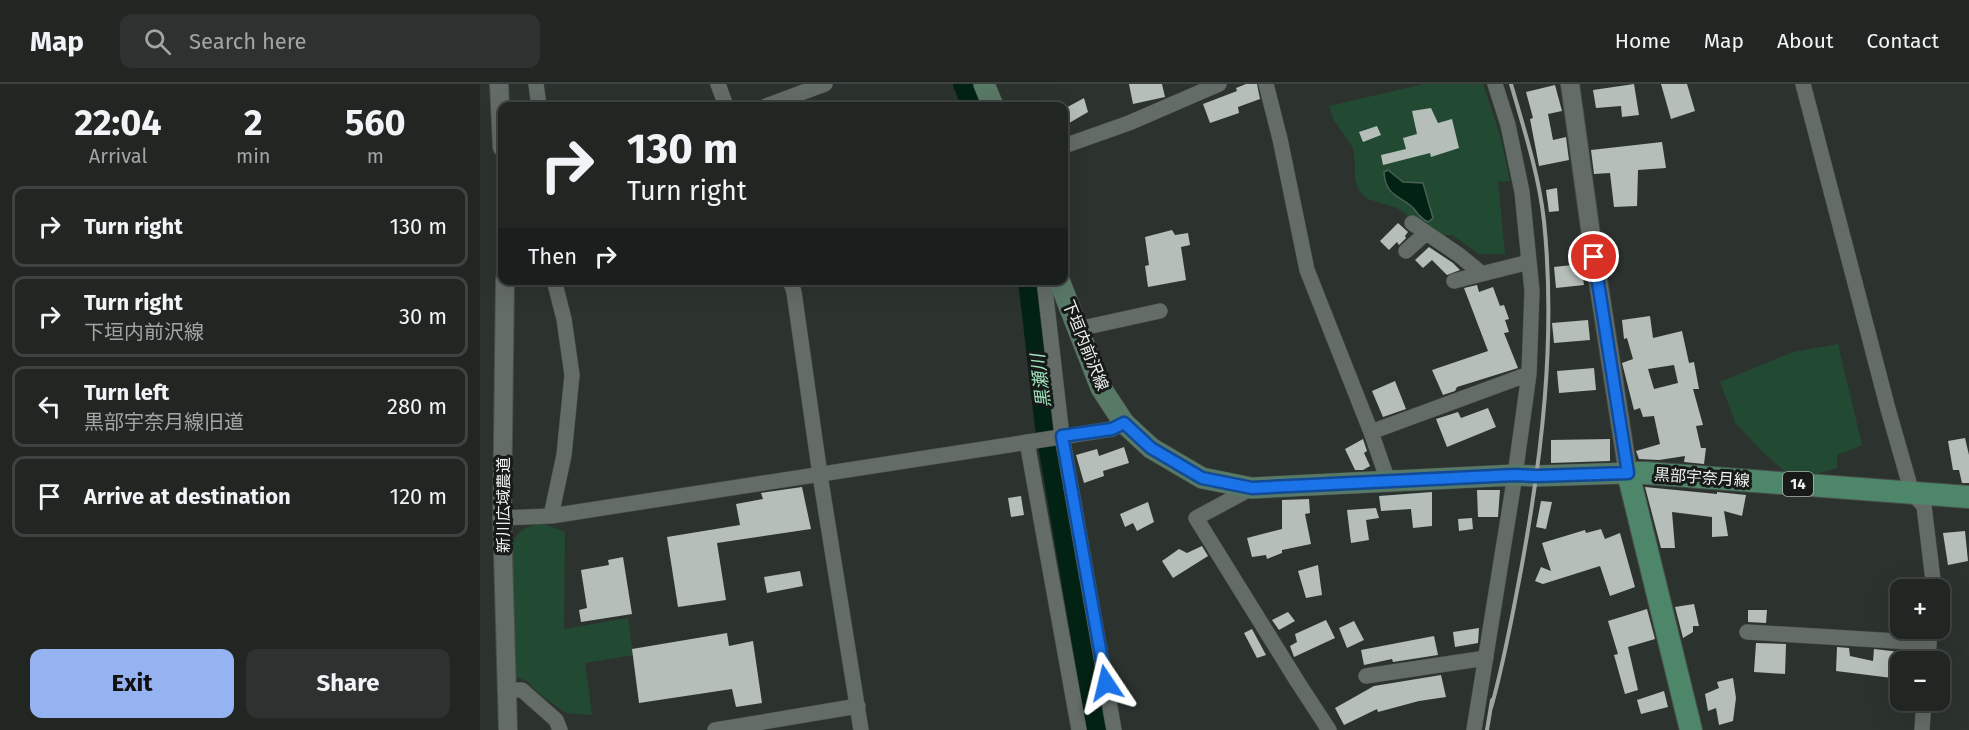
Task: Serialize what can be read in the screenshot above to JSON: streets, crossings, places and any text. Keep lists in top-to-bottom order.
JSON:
{
  "streets": {
    "main road": ["下垣内前沢線", "黒部宇奈月線", "14"],
    "street": ["新川広域農道"]
  },
  "crossings": [
    ["下垣内前沢線", "黒部宇奈月線"]
  ],
  "water": ["黒瀬川"],
  "page": {
    "header": "Map",
    "search": "Search here",
    "nav": [
      "Home",
      "Map",
      "About",
      "Contact"
    ],
    "eta": [
      "22:04",
      "Arrival",
      "2",
      "min",
      "560",
      "m"
    ],
    "turn": ["130 m", "Turn right"],
    "list": [
      {
        "name": "Turn right",
        "value": "130 m"
      },
      {
        "name": "Turn right",
        "note": "下垣内前沢線",
        "value": "30 m"
      },
      {
        "name": "Turn left",
        "note": "黒部宇奈月線旧道",
        "value": "280 m"
      },
      {
        "name": "Arrive at destination",
        "value": "120 m"
      }
    ],
    "then": "Then",
    "map_buttons": ["+", "−"],
    "buttons": ["Exit", "Share"]
  }
}
